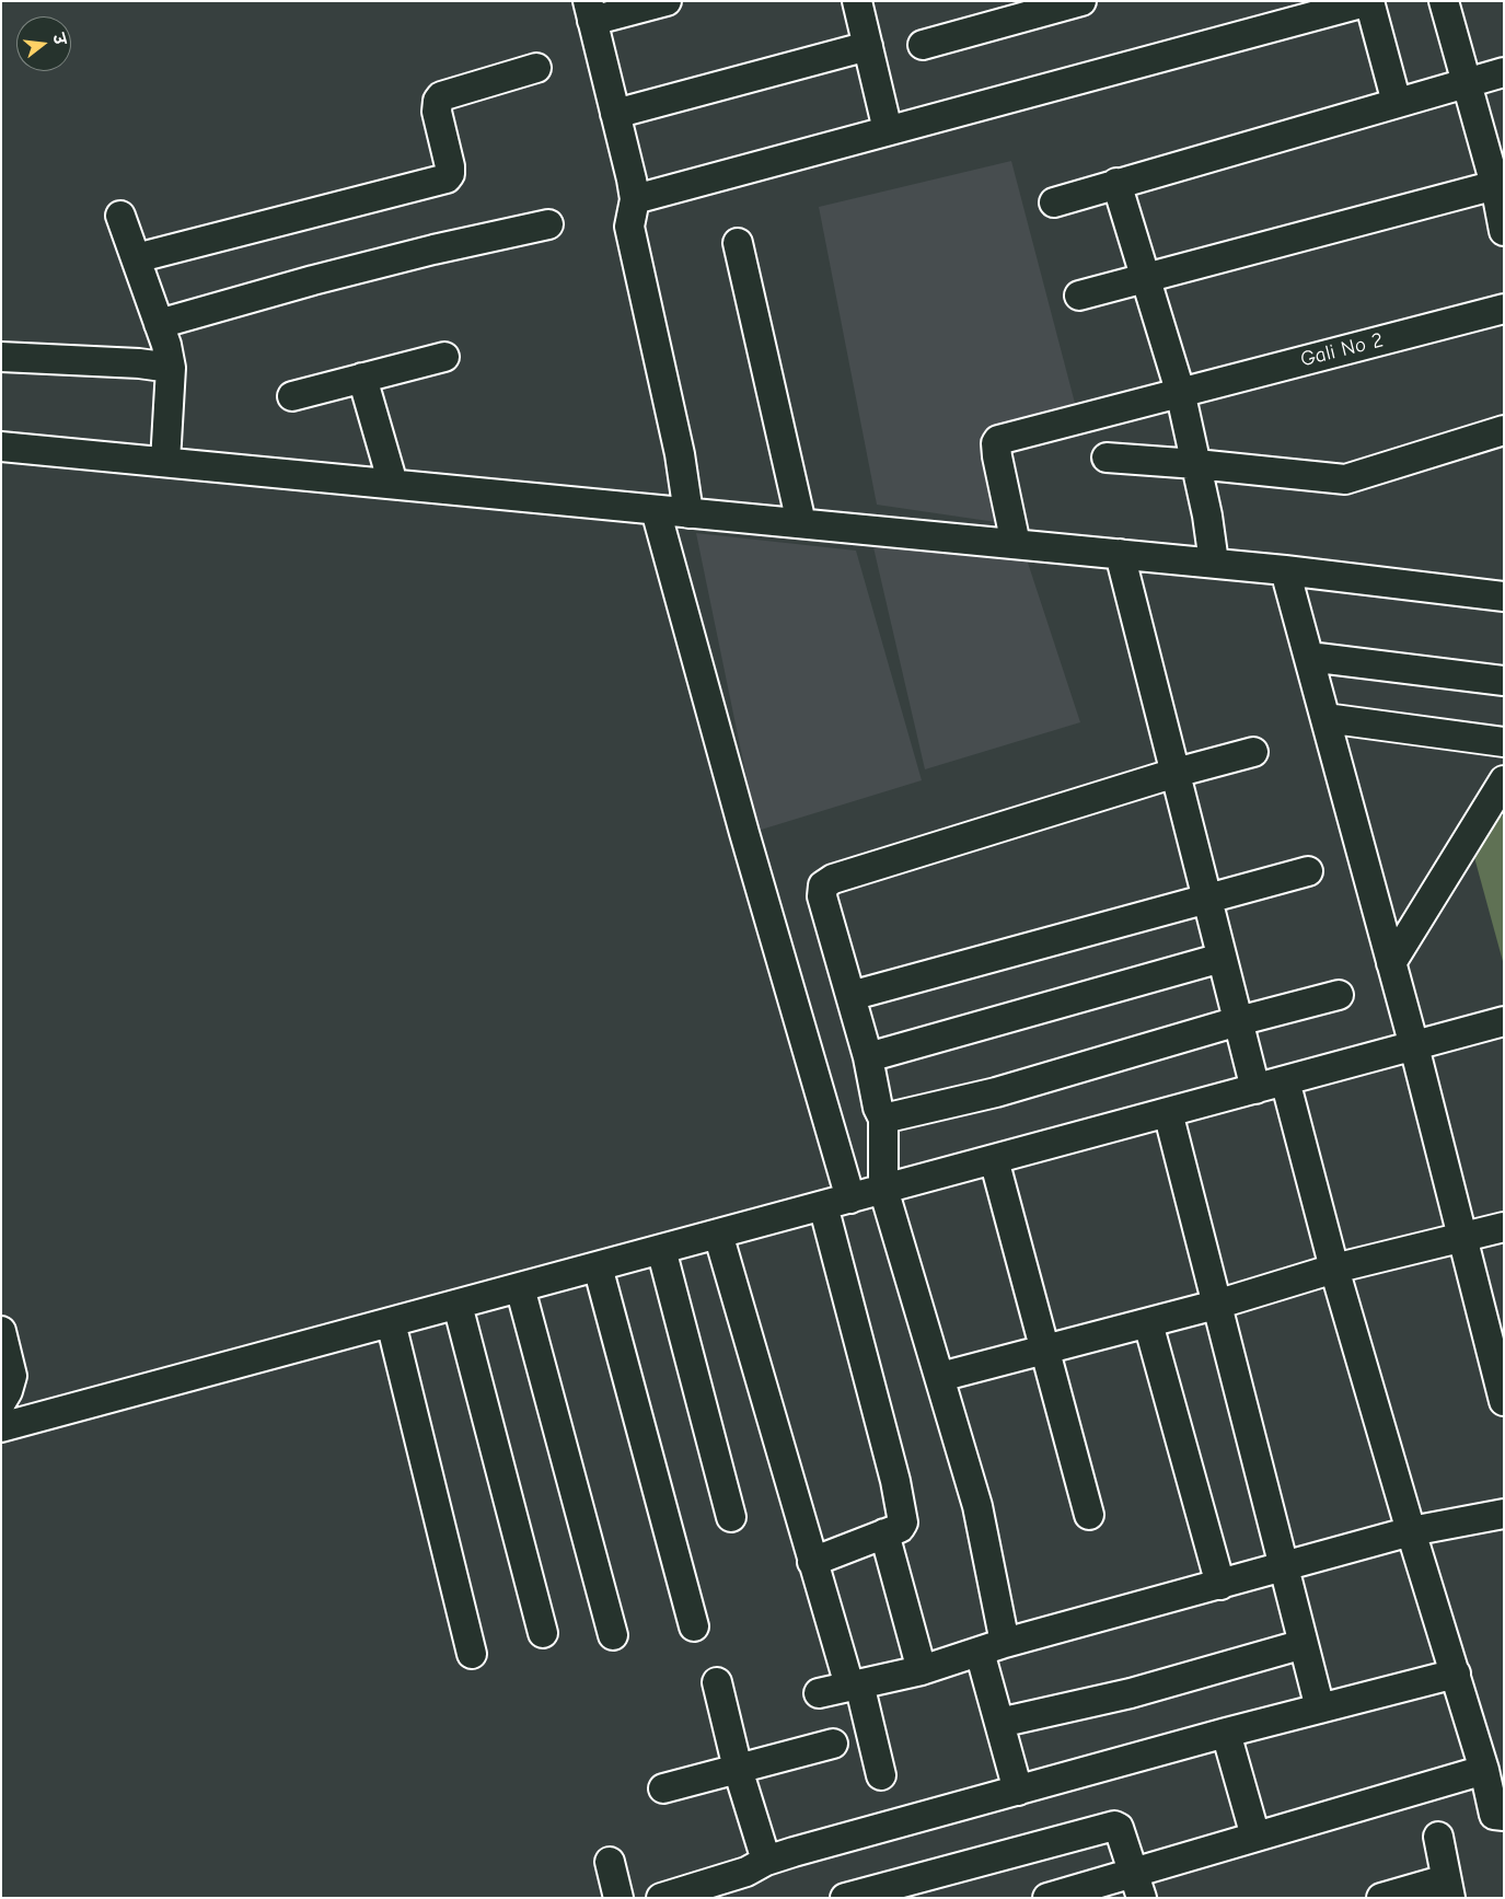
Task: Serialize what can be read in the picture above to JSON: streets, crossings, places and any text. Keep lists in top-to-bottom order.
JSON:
{
  "streets": {
    "street": ["Gali No 2"]
  },
  "north": "right"
}
